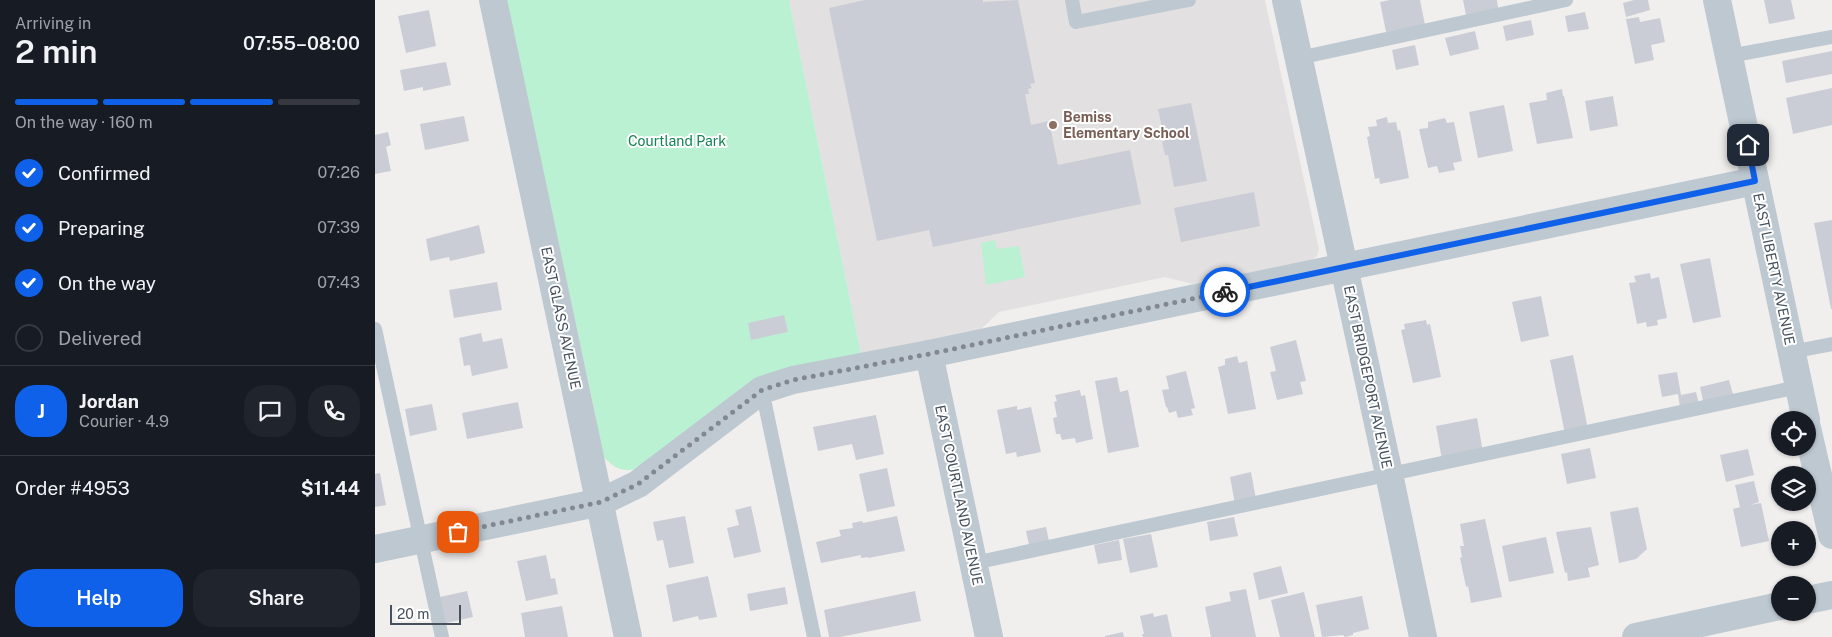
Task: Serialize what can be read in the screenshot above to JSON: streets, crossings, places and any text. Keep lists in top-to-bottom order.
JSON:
{
  "streets": {
    "street": [
      "EAST LIBERTY AVENUE",
      "EAST GLASS AVENUE",
      "EAST BRIDGEPORT AVENUE",
      "EAST COURTLAND AVENUE"
    ]
  },
  "parks": ["Courtland Park"],
  "places": ["Bemiss Elementary School"],
  "scale_bar": "20 m",
  "page": {
    "heading": ["2 min", "Arriving in", "07:55–08:00"],
    "panel": [
      "Jordan",
      "Courier · 4.9",
      "Order #4953",
      "$11.44"
    ],
    "bar": "On the way · 160 m",
    "list": [
      ["Confirmed", "07:26"],
      ["Preparing", "07:39"],
      ["On the way", "07:43"],
      "Delivered"
    ],
    "round": "J",
    "map_buttons": ["+", "−"],
    "buttons": ["Help", "Share"],
    "scale": "20 m"
  }
}
